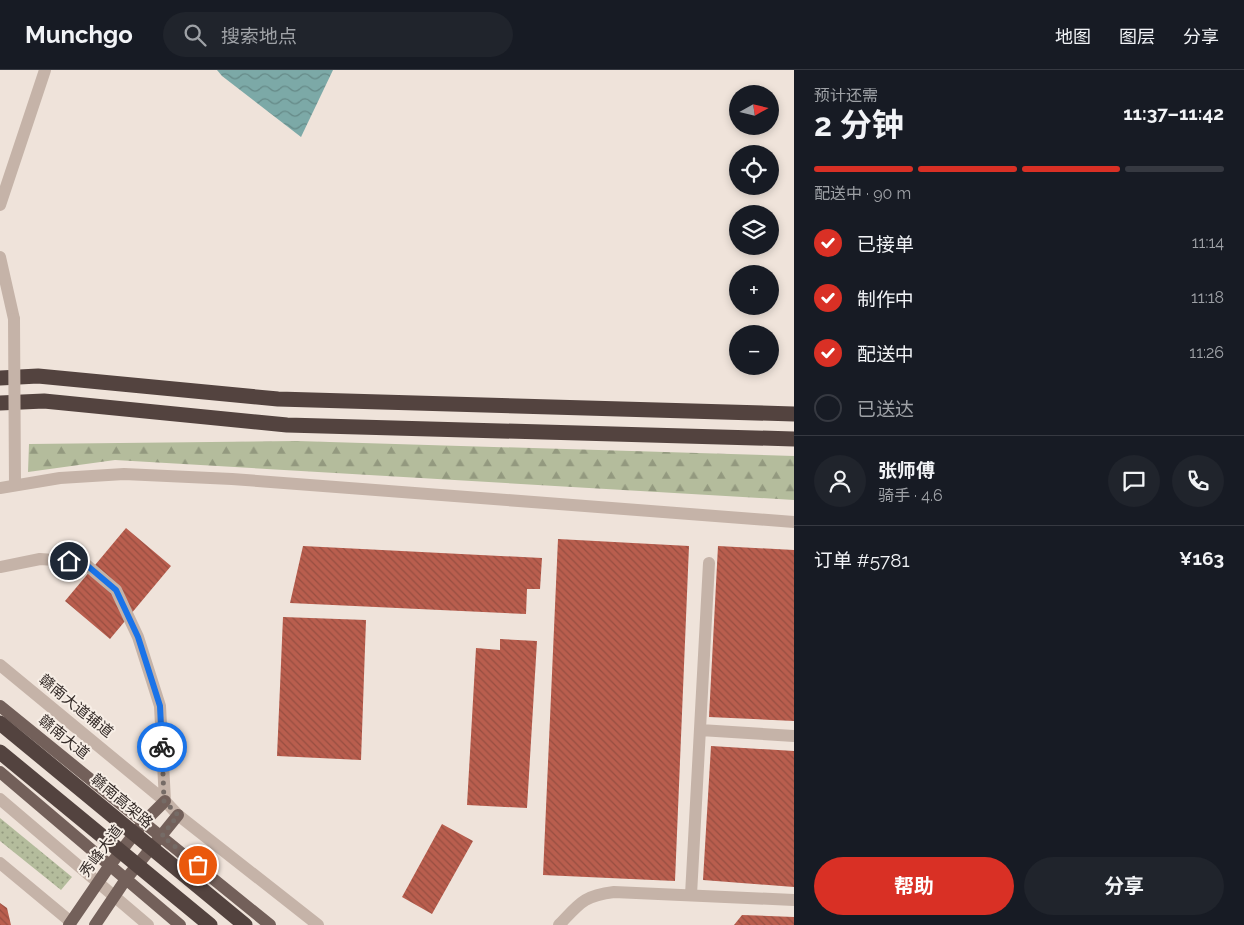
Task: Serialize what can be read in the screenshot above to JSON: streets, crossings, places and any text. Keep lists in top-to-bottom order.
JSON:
{
  "streets": {
    "highway": ["赣南高架路"],
    "main road": ["赣南大道", "秀峰大道"],
    "street": ["赣南大道辅道"]
  },
  "crossings": [
    ["赣南大道辅道", "秀峰大道"],
    ["赣南大道", "秀峰大道"]
  ],
  "north": "right",
  "page": {
    "header": "Munchgo",
    "search": "搜索地点",
    "nav": ["地图", "图层", "分享"],
    "heading": ["2 分钟", "预计还需", "11:37–11:42"],
    "panel": [
      "张师傅",
      "骑手 · 4.6",
      "订单 #5781",
      "¥163"
    ],
    "map_buttons": ["+", "−"],
    "bar": "配送中 · 90 m",
    "list": [
      ["已接单", "11:14"],
      ["制作中", "11:18"],
      ["配送中", "11:26"],
      "已送达"
    ],
    "buttons": ["帮助", "分享"]
  }
}
